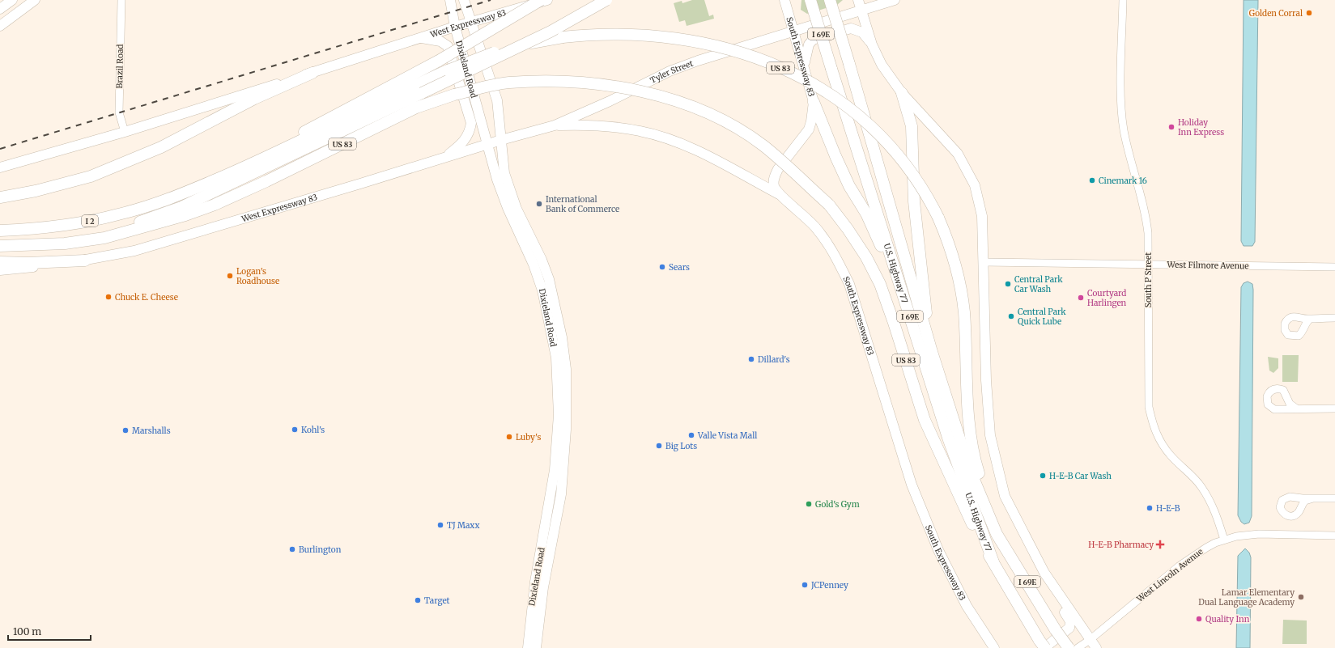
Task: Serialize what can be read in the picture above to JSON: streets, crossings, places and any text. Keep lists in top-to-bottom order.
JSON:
{
  "streets": {
    "highway": [
      "I 69E",
      "US 83",
      "I 2",
      "U.S. Highway 77"
    ],
    "main road": [
      "West Expressway 83",
      "South Expressway 83",
      "Dixieland Road",
      "Tyler Street"
    ],
    "street": [
      "Brazil Road",
      "West Filmore Avenue",
      "South P Street",
      "West Lincoln Avenue"
    ]
  },
  "crossings": [
    ["West Expressway 83", "Brazil Road"],
    ["West Expressway 83", "Dixieland Road"],
    ["West Expressway 83", "Tyler Street"],
    ["I 69E", "US 83"],
    ["I 69E", "U.S. Highway 77"],
    ["South Expressway 83", "Tyler Street"],
    ["US 83", "I 2"],
    ["US 83", "U.S. Highway 77"],
    ["West Filmore Avenue", "South P Street"],
    ["South P Street", "West Lincoln Avenue"]
  ],
  "places": {
    "other": [
      "Golden Corral",
      "Holiday Inn Express",
      "Cinemark 16",
      "International Bank of Commerce",
      "Sears",
      "Logan's Roadhouse",
      "Central Park Car Wash",
      "Chuck E. Cheese",
      "Courtyard Harlingen",
      "Central Park Quick Lube",
      "Dillard's",
      "Kohl's",
      "Marshalls",
      "Valle Vista Mall",
      "Luby's",
      "Big Lots",
      "H-E-B Car Wash",
      "Gold's Gym",
      "H-E-B",
      "TJ Maxx",
      "Burlington",
      "JCPenney",
      "Lamar Elementary Dual Language Academy",
      "Target",
      "Quality Inn"
    ],
    "health": ["H-E-B Pharmacy"]
  },
  "scale_bar": "100 m"
}
